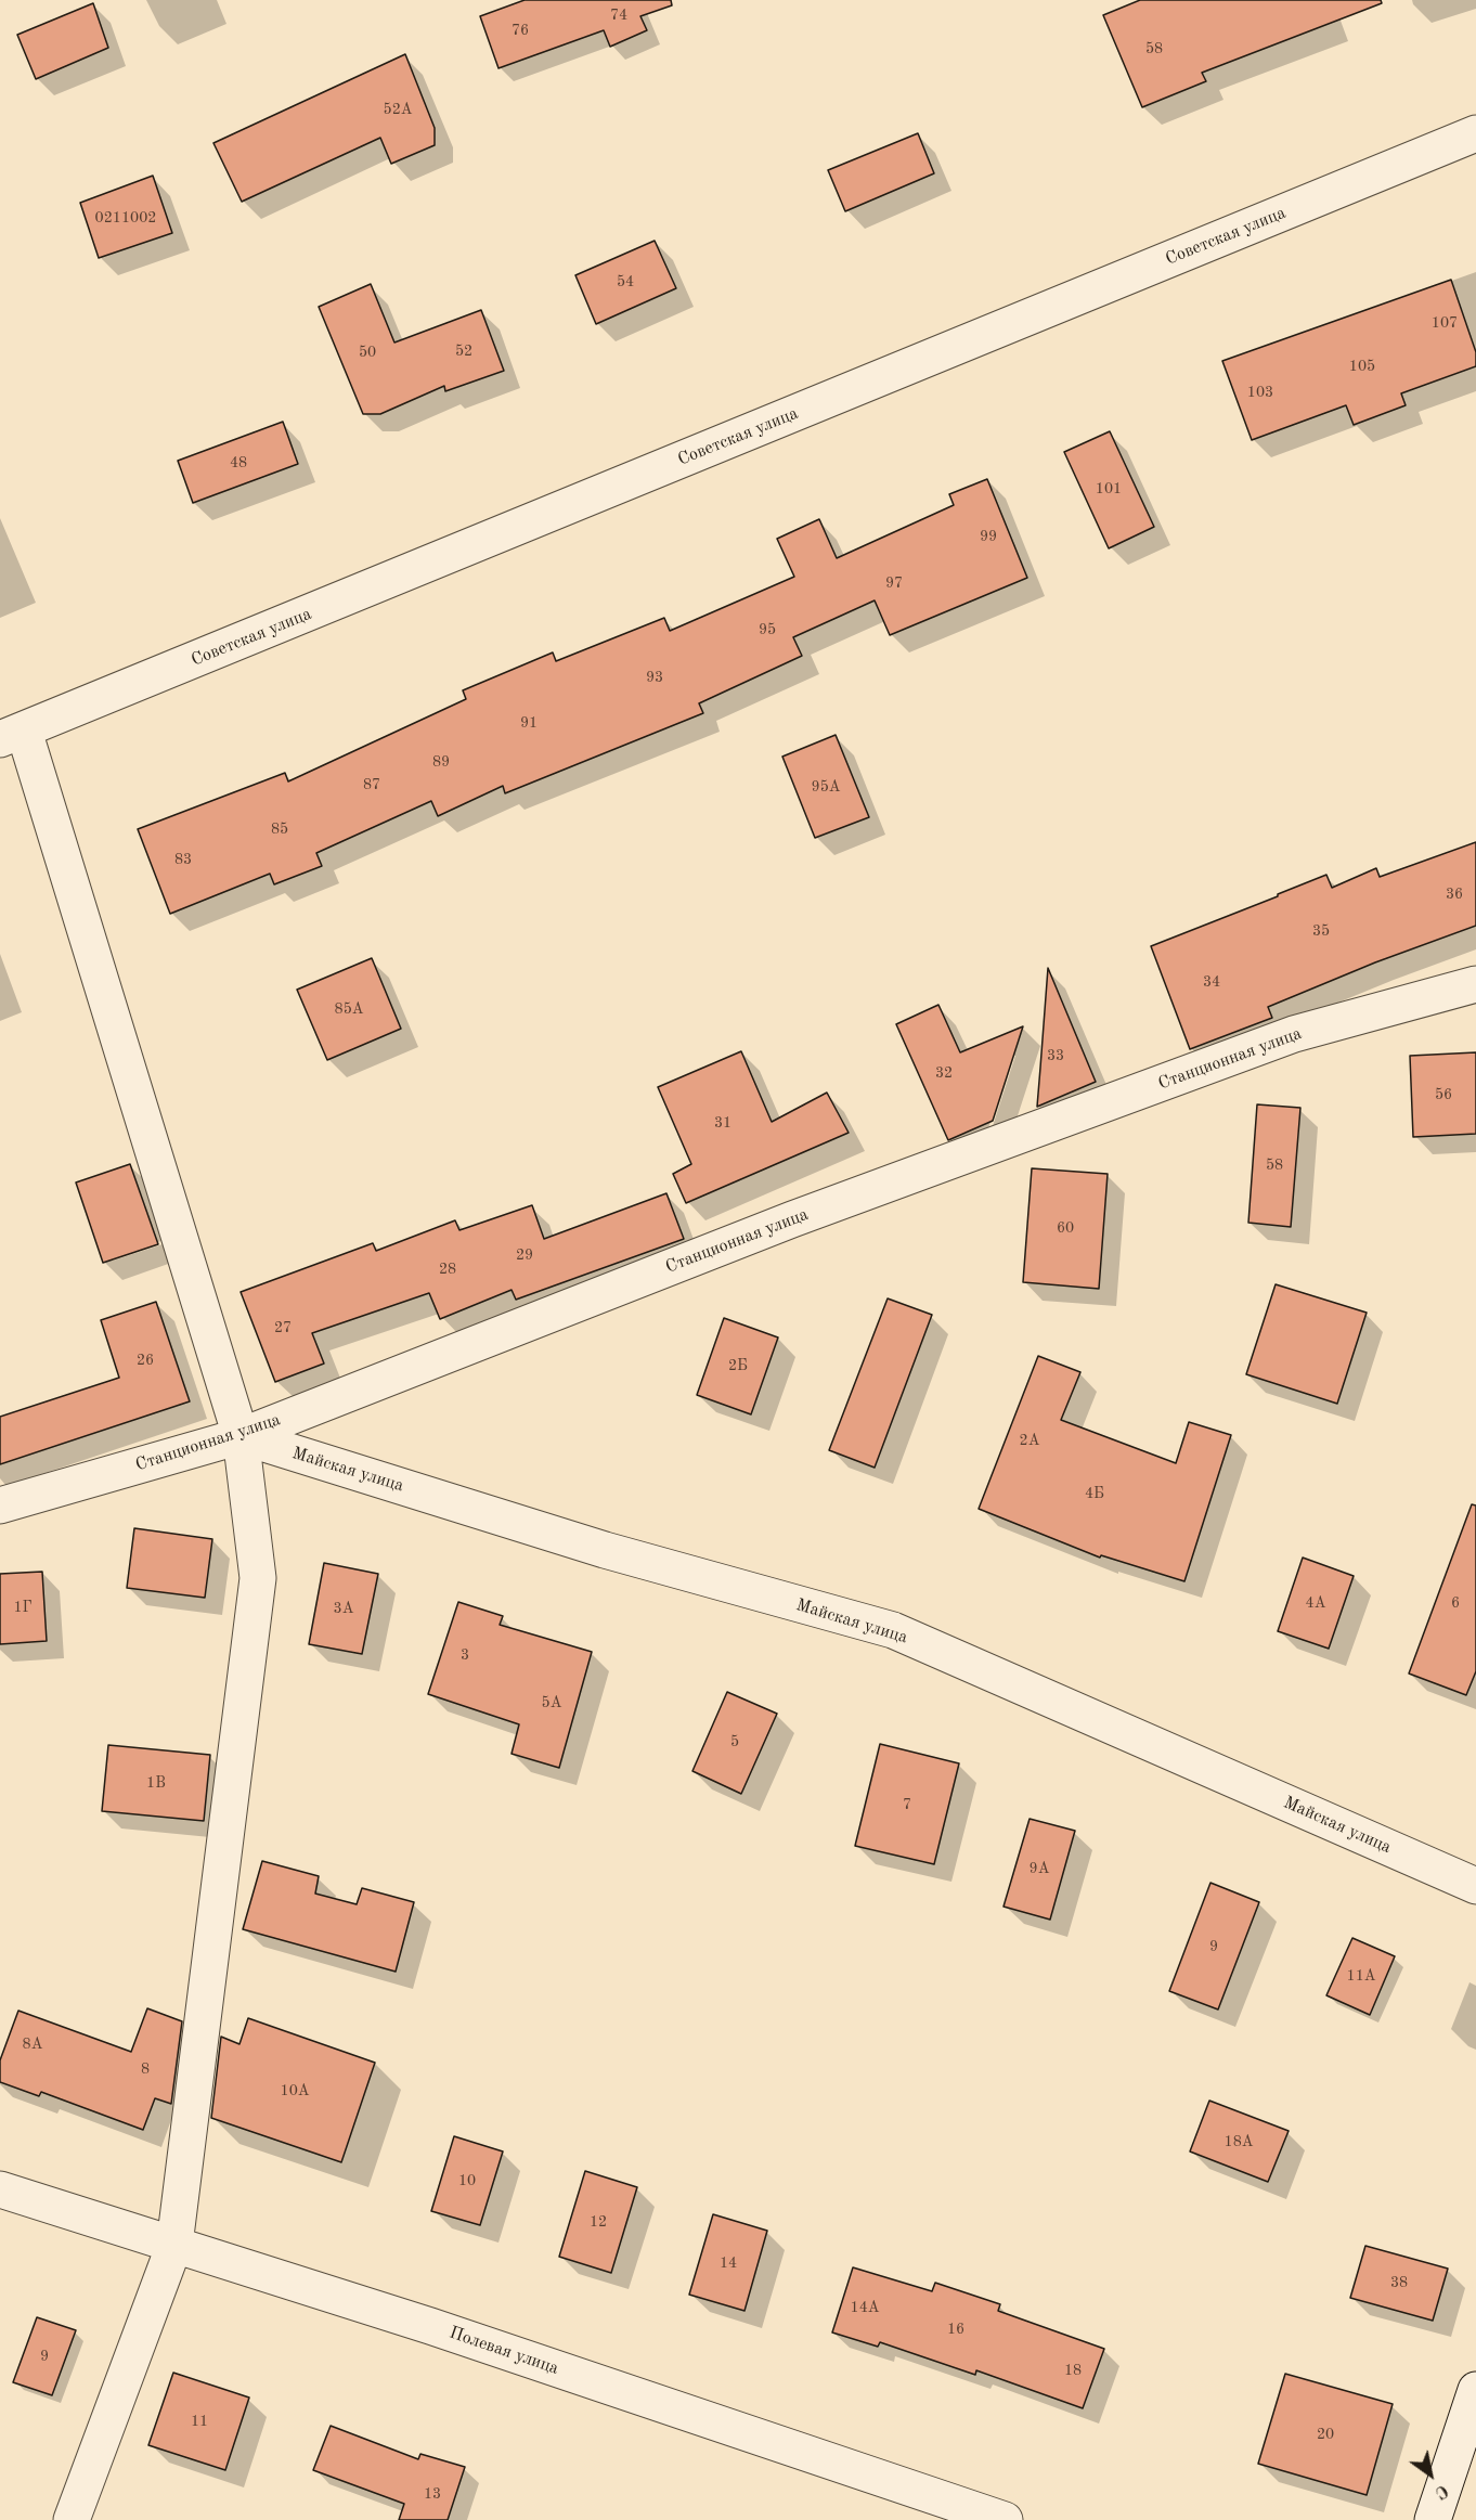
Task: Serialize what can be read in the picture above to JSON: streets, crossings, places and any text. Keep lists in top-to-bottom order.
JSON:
{
  "streets": {
    "street": [
      "Советская улица",
      "Станционная улица",
      "Майская улица",
      "Полевая улица"
    ]
  },
  "crossings": [
    ["Станционная улица", "Майская улица"]
  ],
  "house_numbers": [
    "74",
    "76",
    "58",
    "52А",
    "0211002",
    "54",
    "107",
    "52",
    "50",
    "105",
    "103",
    "48",
    "101",
    "99",
    "97",
    "95",
    "93",
    "91",
    "89",
    "87",
    "95А",
    "85",
    "83",
    "36",
    "35",
    "34",
    "85А",
    "33",
    "32",
    "56",
    "31",
    "58",
    "60",
    "29",
    "28",
    "27",
    "26",
    "2Б",
    "2А",
    "4Б",
    "4А",
    "6",
    "1Г",
    "3А",
    "3",
    "5А",
    "5",
    "1В",
    "7",
    "9А",
    "9",
    "11А",
    "8А",
    "8",
    "10А",
    "18А",
    "10",
    "12",
    "14",
    "38",
    "14А",
    "16",
    "9",
    "18",
    "11",
    "20",
    "13"
  ],
  "north": "bottom right"
}
